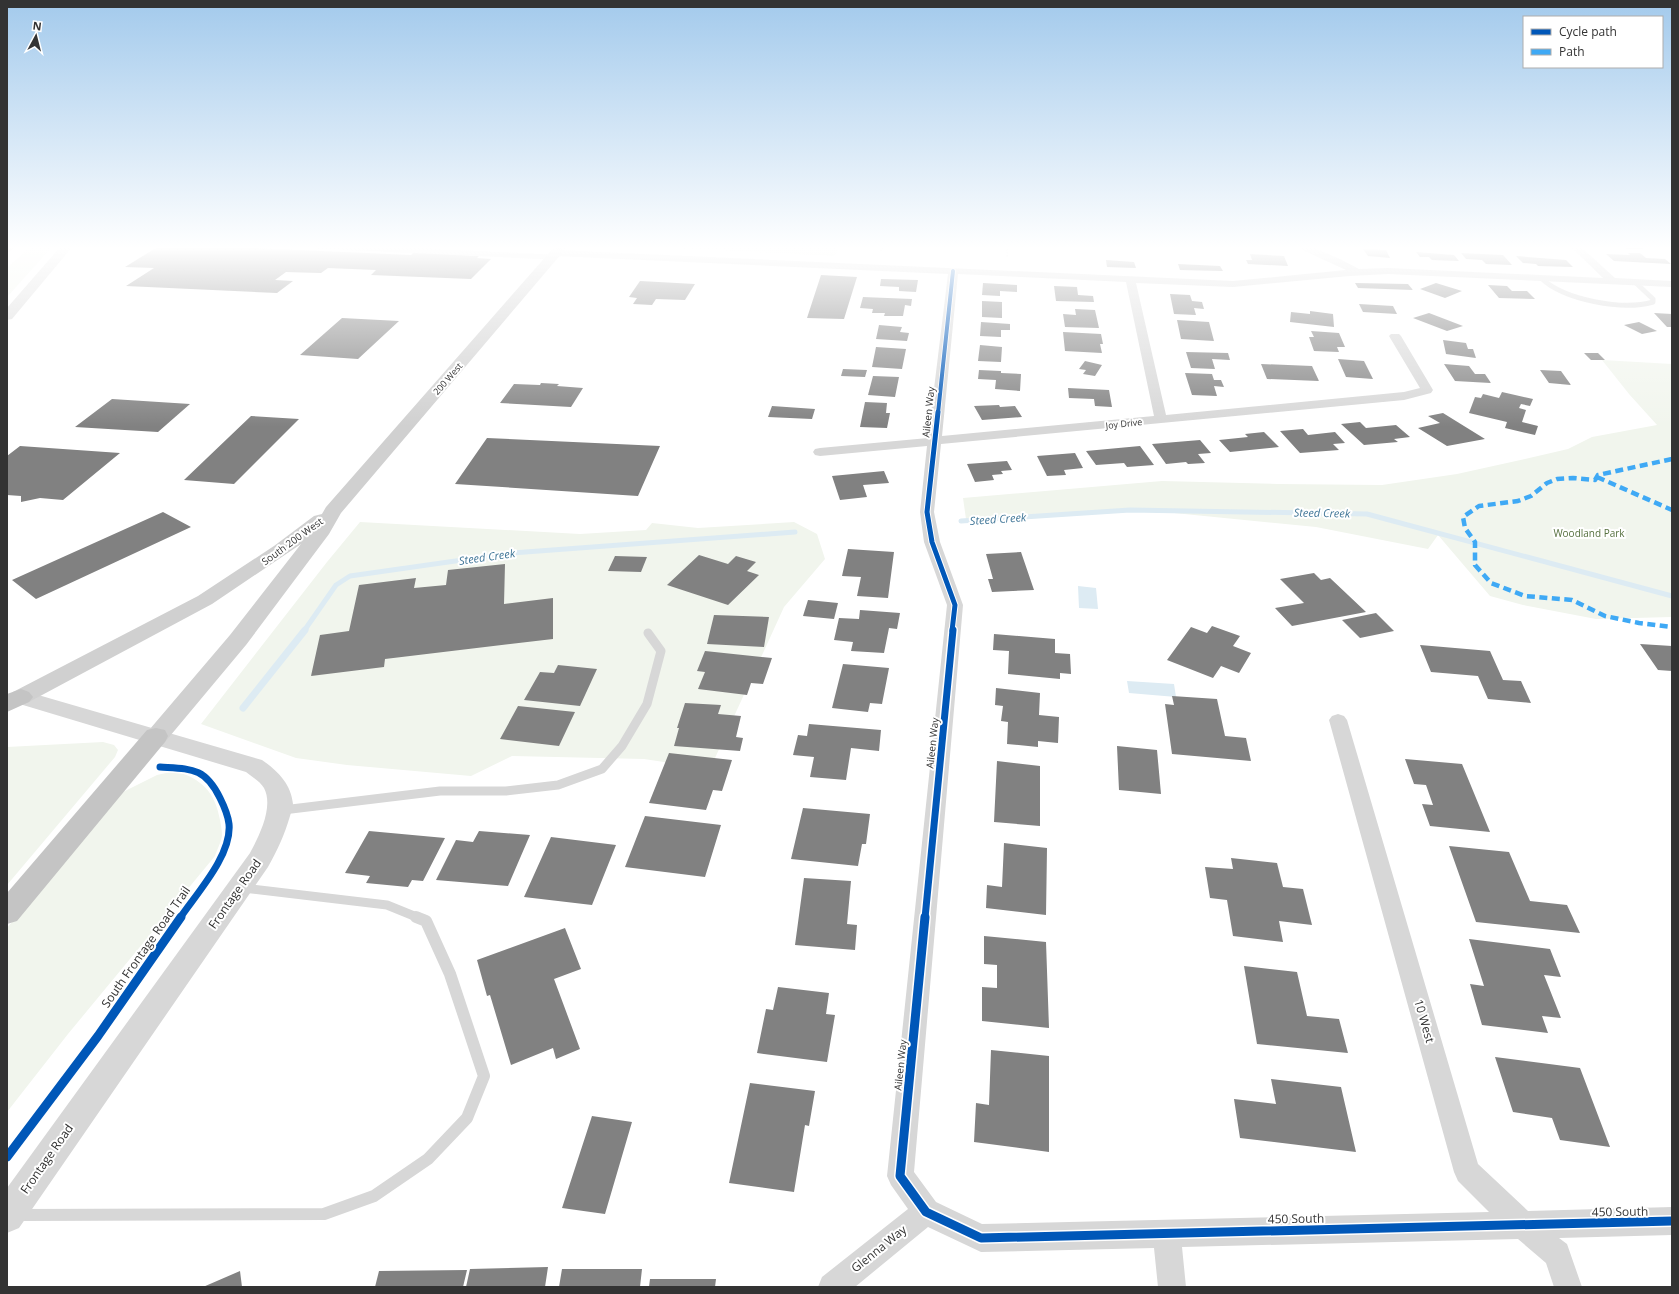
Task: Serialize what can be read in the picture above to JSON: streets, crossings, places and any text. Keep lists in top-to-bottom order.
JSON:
{
  "streets": {
    "main road": ["200 West", "South 200 West"],
    "street": [
      "Aileen Way",
      "Joy Drive",
      "Frontage Road",
      "10 West",
      "450 South",
      "Glenna Way"
    ],
    "cycle path": ["South Frontage Road Trail"]
  },
  "crossings": [
    ["200 West", "South 200 West"],
    ["Aileen Way", "Joy Drive"],
    ["Aileen Way", "450 South"],
    ["Aileen Way", "Glenna Way"],
    ["South 200 West", "Frontage Road"],
    ["10 West", "450 South"],
    ["450 South", "Glenna Way"]
  ],
  "water": ["Steed Creek"],
  "parks": ["Woodland Park"],
  "legend": ["Cycle path", "Path"],
  "north": "top"
}
